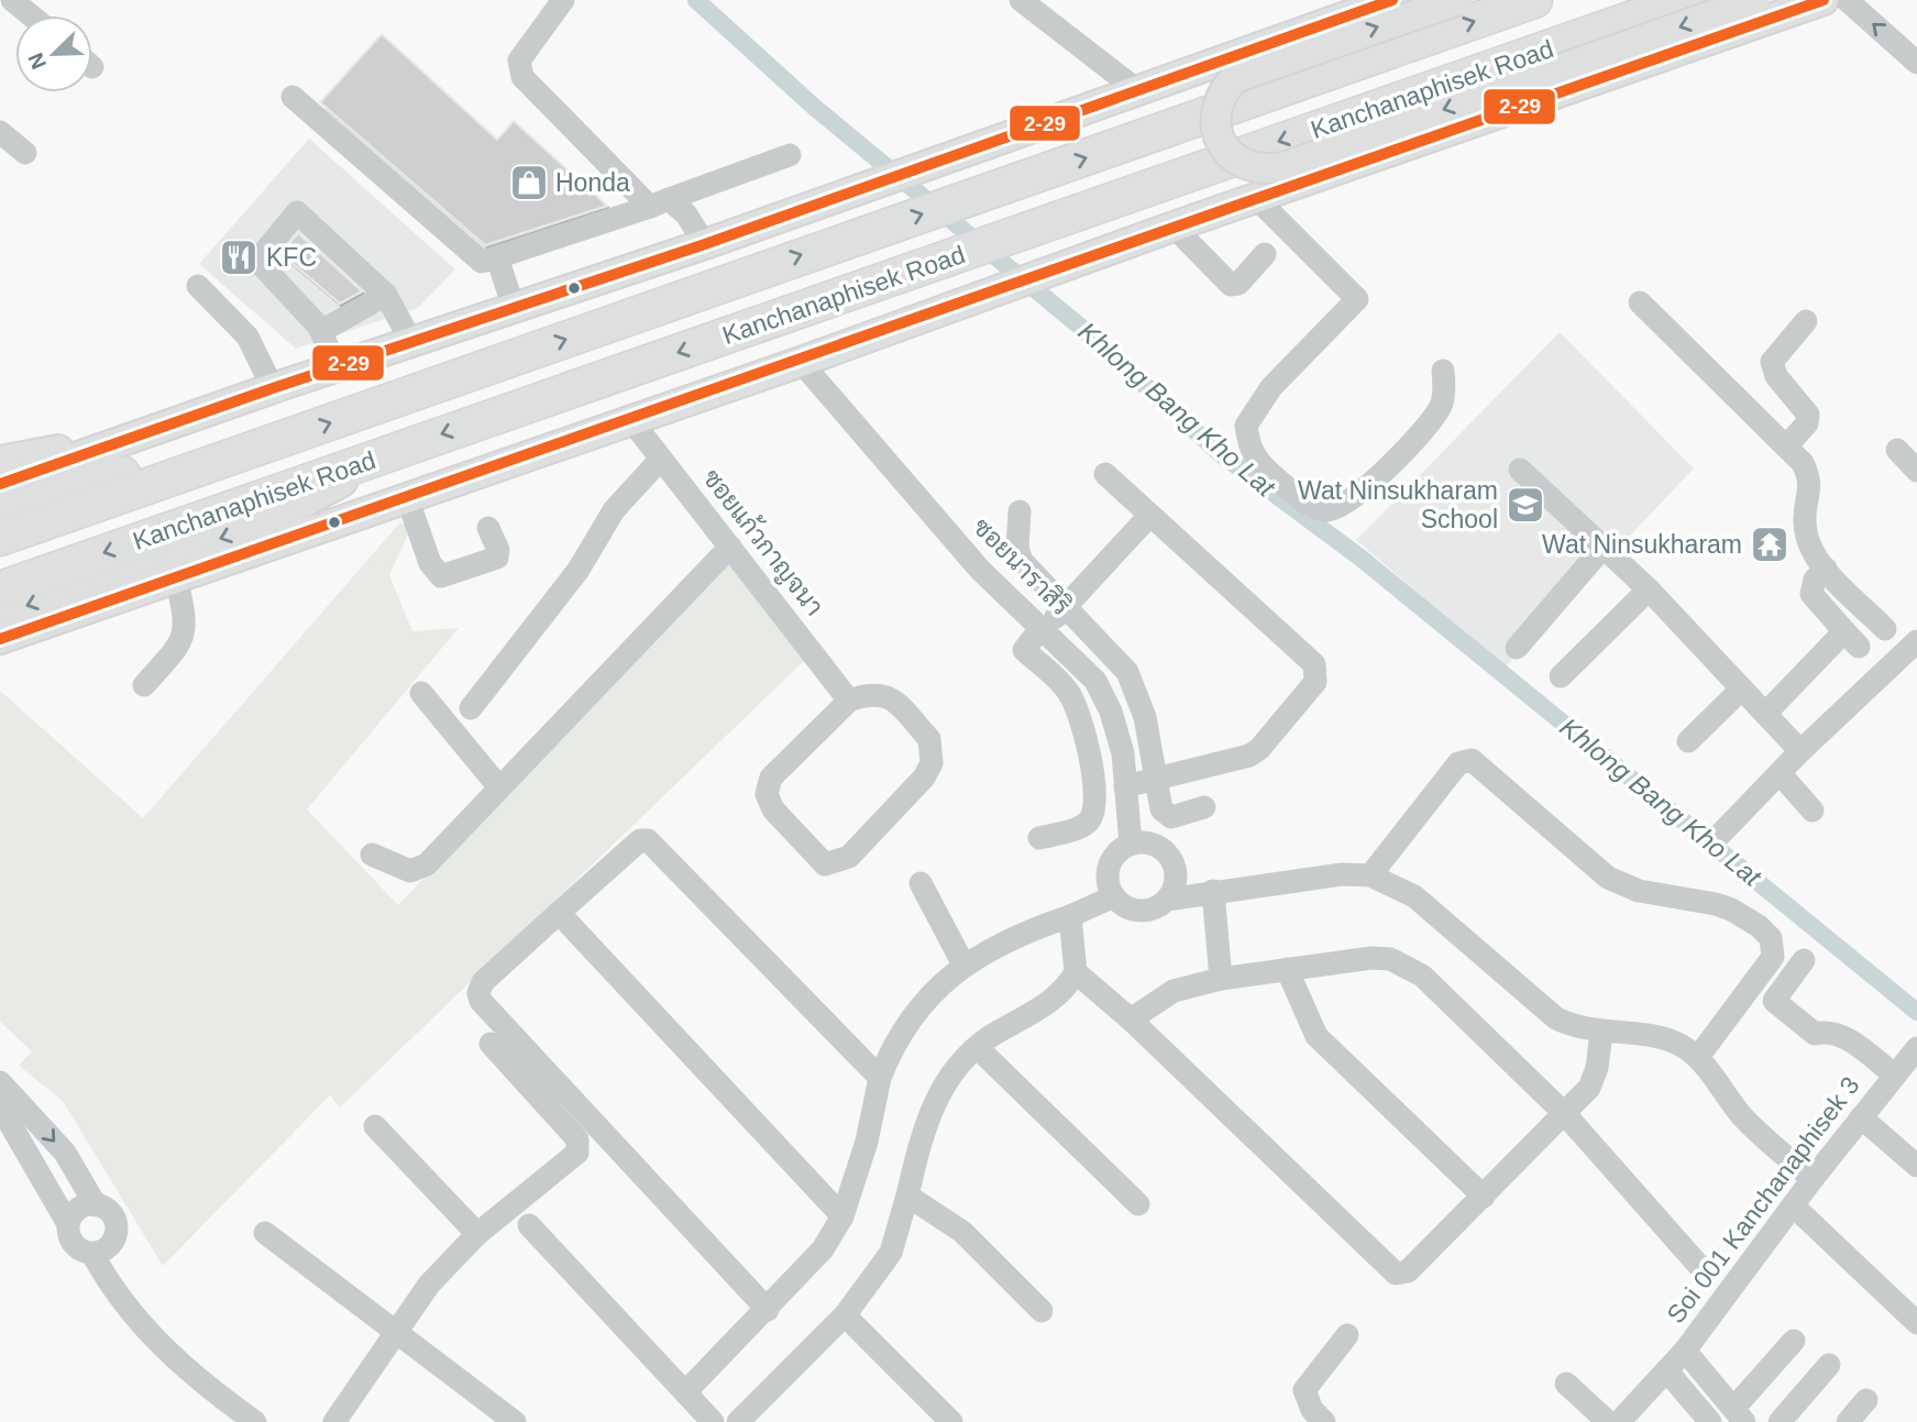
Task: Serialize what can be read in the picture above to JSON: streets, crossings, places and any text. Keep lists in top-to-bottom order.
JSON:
{
  "streets": {
    "highway": ["Kanchanaphisek Road"],
    "street": ["ซอยแก้วกาญจนา", "ซอยนาราสิริ", "Soi 001 Kanchanaphisek 3"]
  },
  "water": ["Khlong Bang Kho Lat"],
  "places": {
    "shop": ["Honda"],
    "restaurant": ["KFC"],
    "school or university": ["Wat Ninsukharam School"],
    "temple": ["Wat Ninsukharam"]
  },
  "lines": ["transit line 2-29"],
  "north": "bottom left"
}
